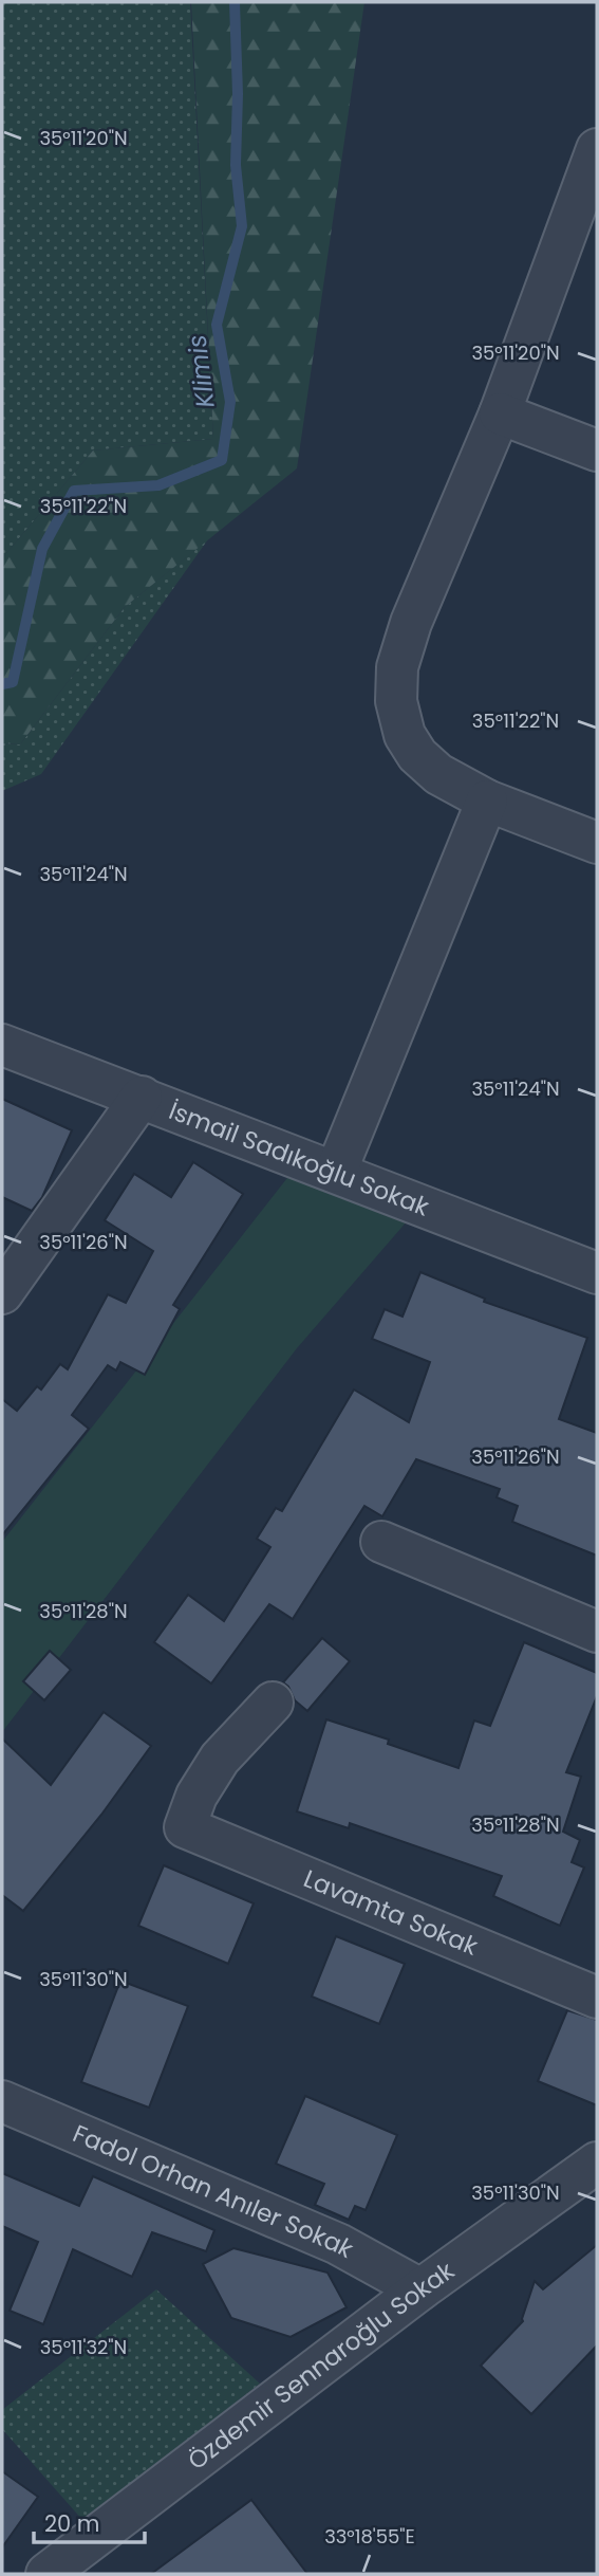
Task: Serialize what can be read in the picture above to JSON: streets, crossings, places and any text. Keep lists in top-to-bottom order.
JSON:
{
  "streets": {
    "street": [
      "İsmail Sadıkoğlu Sokak",
      "Lavamta Sokak",
      "Fadol Orhan Anıler Sokak",
      "Özdemir Sennaroğlu Sokak"
    ]
  },
  "crossings": [
    ["Fadol Orhan Anıler Sokak", "Özdemir Sennaroğlu Sokak"]
  ],
  "water": ["Klimis"],
  "scale_bar": "20 m",
  "coordinates": [
    "35°11'20\"N",
    "35°11'22\"N",
    "35°11'24\"N",
    "35°11'26\"N",
    "35°11'28\"N",
    "35°11'30\"N",
    "35°11'32\"N",
    "33°18'55\"E"
  ]
}
